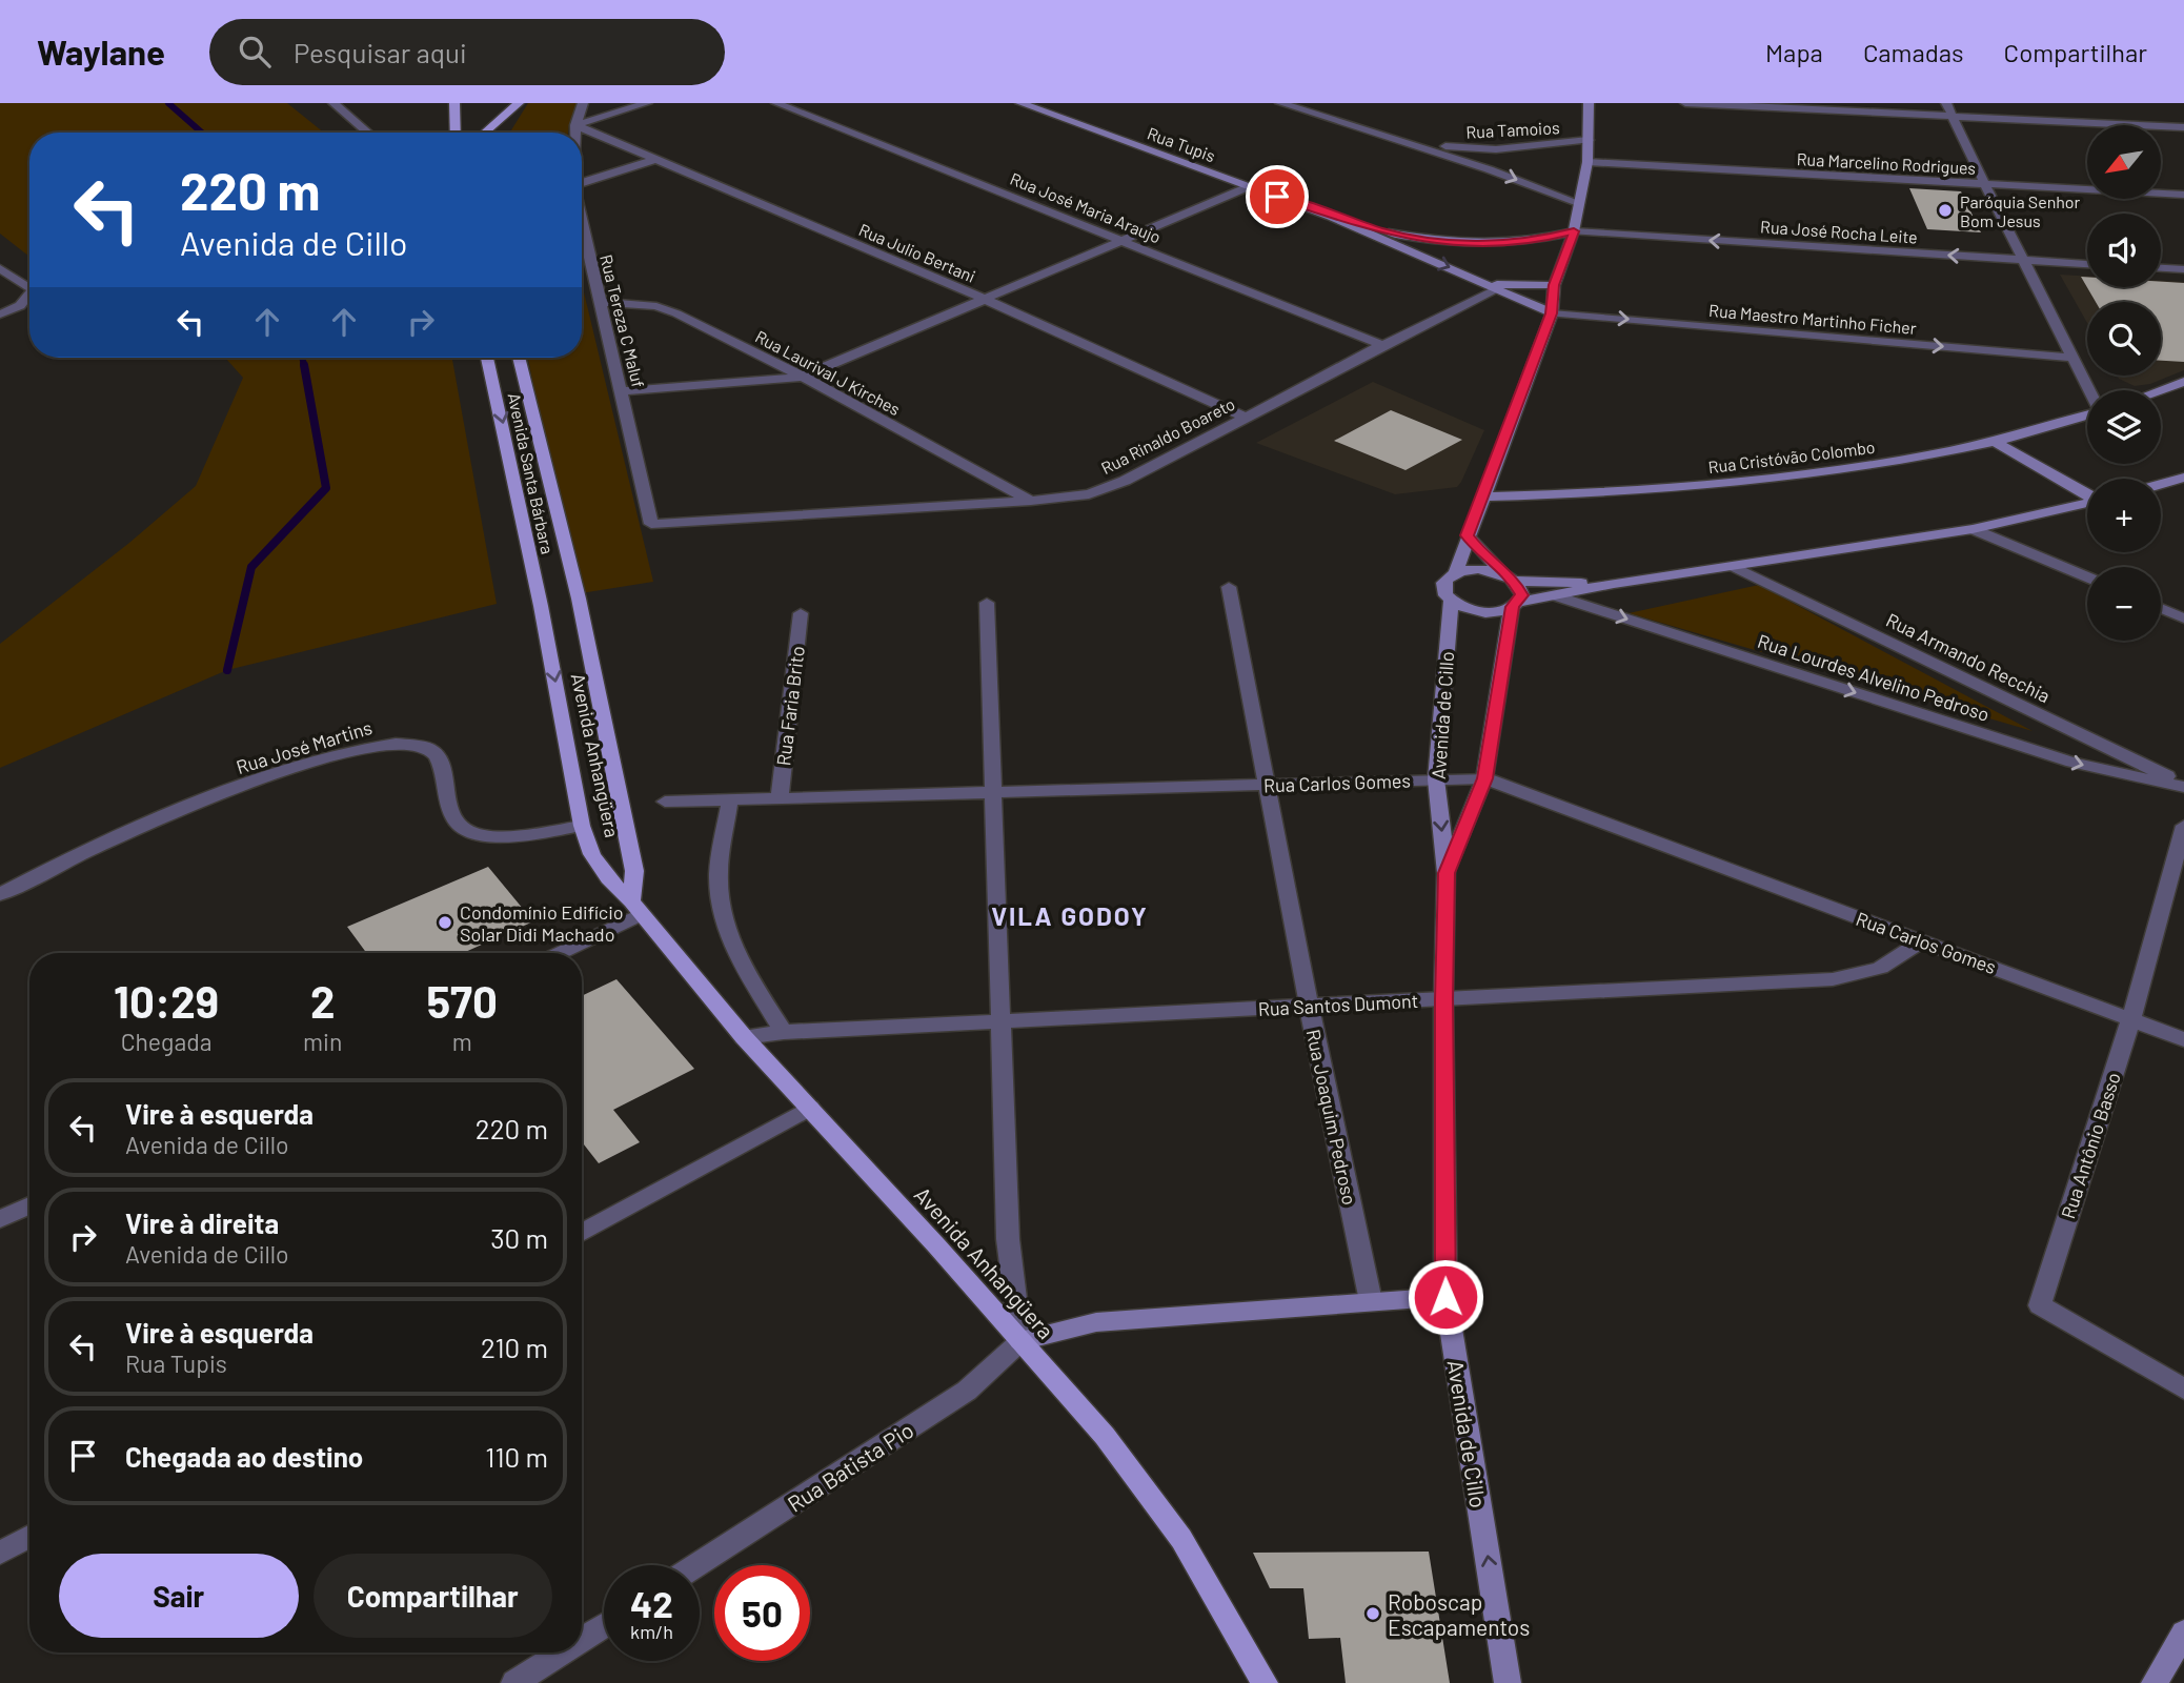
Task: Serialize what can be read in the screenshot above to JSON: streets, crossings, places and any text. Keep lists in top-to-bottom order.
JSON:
{
  "streets": {
    "main road": [
      "Rua Tupis",
      "Rua Cristóvão Colombo",
      "Avenida Santa Bárbara",
      "Avenida de Cillo",
      "Avenida Anhangüera"
    ],
    "street": [
      "Rua Tamoios",
      "Rua Marcelino Rodrigues",
      "Rua José Maria Araujo",
      "Rua José Rocha Leite",
      "Rua Julio Bertani",
      "Rua Maestro Martinho Ficher",
      "Rua Tereza C Maluf",
      "Rua Laurival J Kirches",
      "Rua Rinaldo Boareto",
      "Rua Armando Recchia",
      "Rua Lourdes Alvelino Pedroso",
      "Rua Faria Brito",
      "Rua José Martins",
      "Rua Carlos Gomes",
      "Rua Santos Dumont",
      "Rua Joaquim Pedroso",
      "Rua Antônio Basso",
      "Rua Batista Pio"
    ]
  },
  "crossings": [
    ["Rua Tupis", "Rua José Rocha Leite"],
    ["Rua Tupis", "Rua Maestro Martinho Ficher"],
    ["Rua Tupis", "Rua Rinaldo Boareto"],
    ["Rua José Maria Araujo", "Rua Rinaldo Boareto"],
    ["Rua Julio Bertani", "Rua Tereza C Maluf"],
    ["Rua Julio Bertani", "Rua Rinaldo Boareto"],
    ["Rua Tereza C Maluf", "Rua Laurival J Kirches"],
    ["Rua Tereza C Maluf", "Rua Rinaldo Boareto"],
    ["Rua Laurival J Kirches", "Rua Rinaldo Boareto"],
    ["Avenida Santa Bárbara", "Avenida Anhangüera"],
    ["Rua Armando Recchia", "Rua Lourdes Alvelino Pedroso"],
    ["Rua Faria Brito", "Rua Carlos Gomes"],
    ["Avenida de Cillo", "Rua Carlos Gomes"],
    ["Avenida de Cillo", "Rua Santos Dumont"],
    ["Rua José Martins", "Avenida Anhangüera"],
    ["Avenida Anhangüera", "Rua Santos Dumont"],
    ["Avenida Anhangüera", "Rua Batista Pio"],
    ["Rua Carlos Gomes", "Rua Santos Dumont"],
    ["Rua Carlos Gomes", "Rua Joaquim Pedroso"],
    ["Rua Carlos Gomes", "Rua Antônio Basso"],
    ["Rua Santos Dumont", "Rua Joaquim Pedroso"]
  ],
  "one_way": ["Rua Maestro Martinho Ficher", "Rua Lourdes Alvelino Pedroso"],
  "districts": ["VILA GODOY"],
  "places": ["Paróquia Senhor Bom Jesus", "Condomínio Edifício Solar Didi Machado", "Roboscap Escapamentos"],
  "north": "bottom left",
  "page": {
    "header": "Waylane",
    "search": "Pesquisar aqui",
    "nav": ["Mapa", "Camadas", "Compartilhar"],
    "map_buttons": ["+", "−"],
    "turn": ["220 m", "Avenida de Cillo"],
    "eta": [
      "10:29",
      "Chegada",
      "2",
      "min",
      "570",
      "m"
    ],
    "list": [
      {
        "name": "Vire à esquerda",
        "note": "Avenida de Cillo",
        "value": "220 m"
      },
      {
        "name": "Vire à direita",
        "note": "Avenida de Cillo",
        "value": "30 m"
      },
      {
        "name": "Vire à esquerda",
        "note": "Rua Tupis",
        "value": "210 m"
      },
      {
        "name": "Chegada ao destino",
        "value": "110 m"
      }
    ],
    "buttons": ["Sair", "Compartilhar"],
    "speed": "42 km/h",
    "limit": "50"
  }
}
